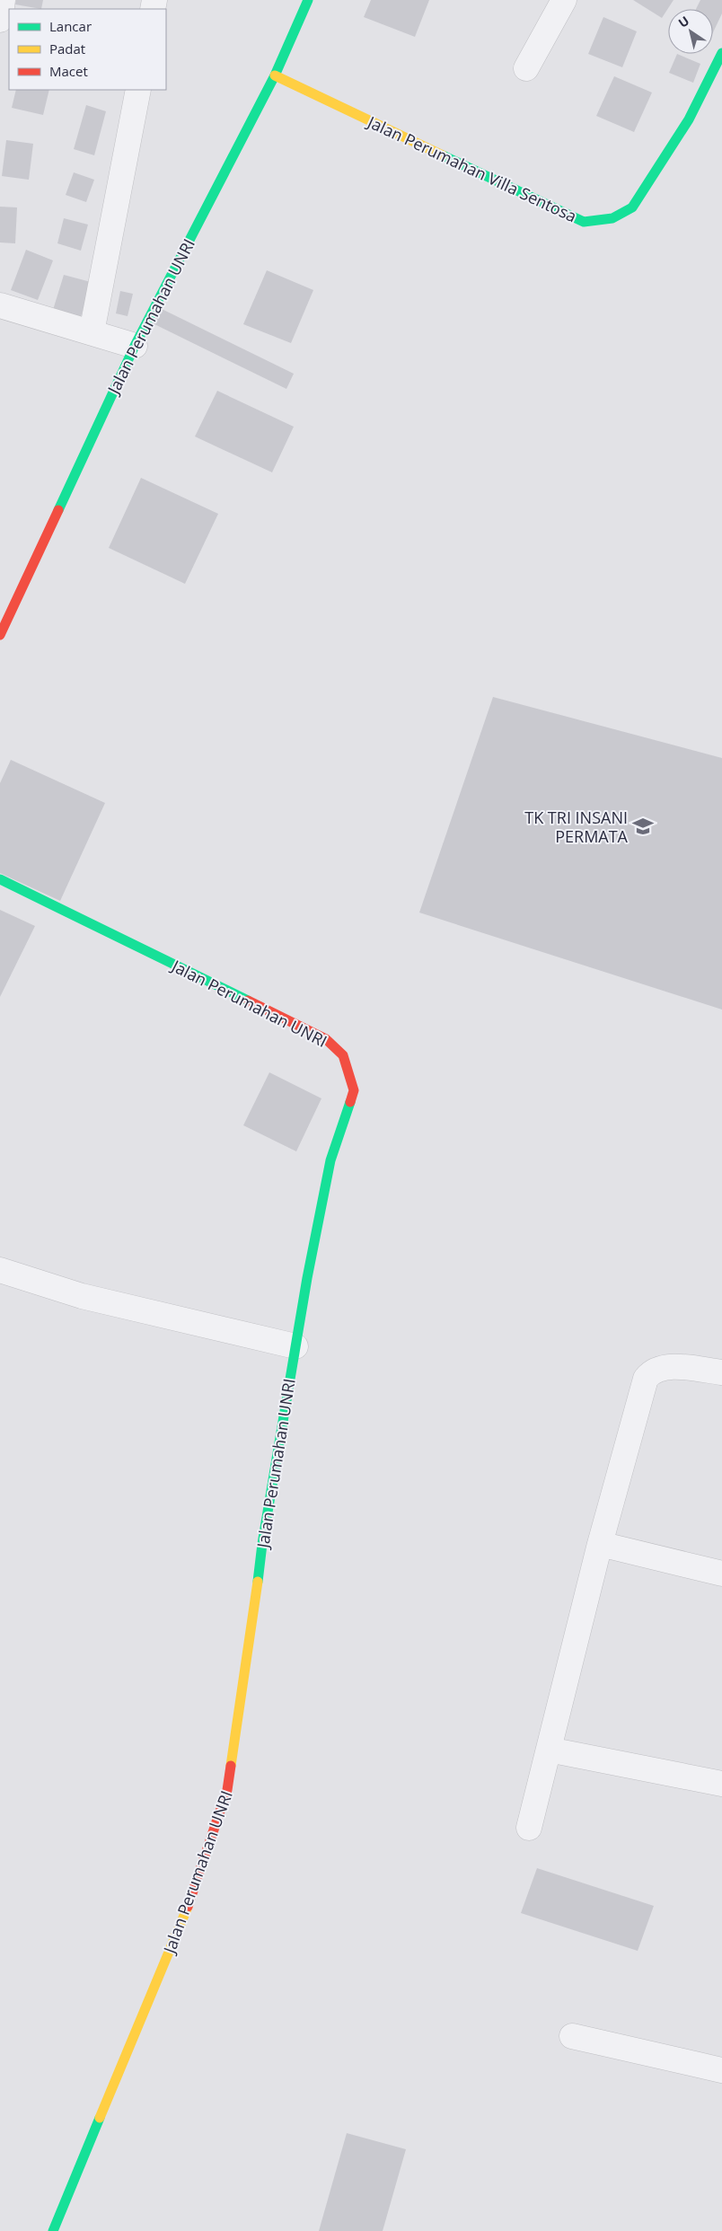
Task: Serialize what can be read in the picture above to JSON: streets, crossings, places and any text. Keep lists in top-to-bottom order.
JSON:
{
  "streets": {
    "street": ["Jalan Perumahan Villa Sentosa", "Jalan Perumahan UNRI"]
  },
  "crossings": [
    ["Jalan Perumahan Villa Sentosa", "Jalan Perumahan UNRI"]
  ],
  "places": {
    "school or university": ["TK TRI INSANI PERMATA"]
  },
  "legend": ["Lancar", "Padat", "Macet"],
  "north": "top left"
}
